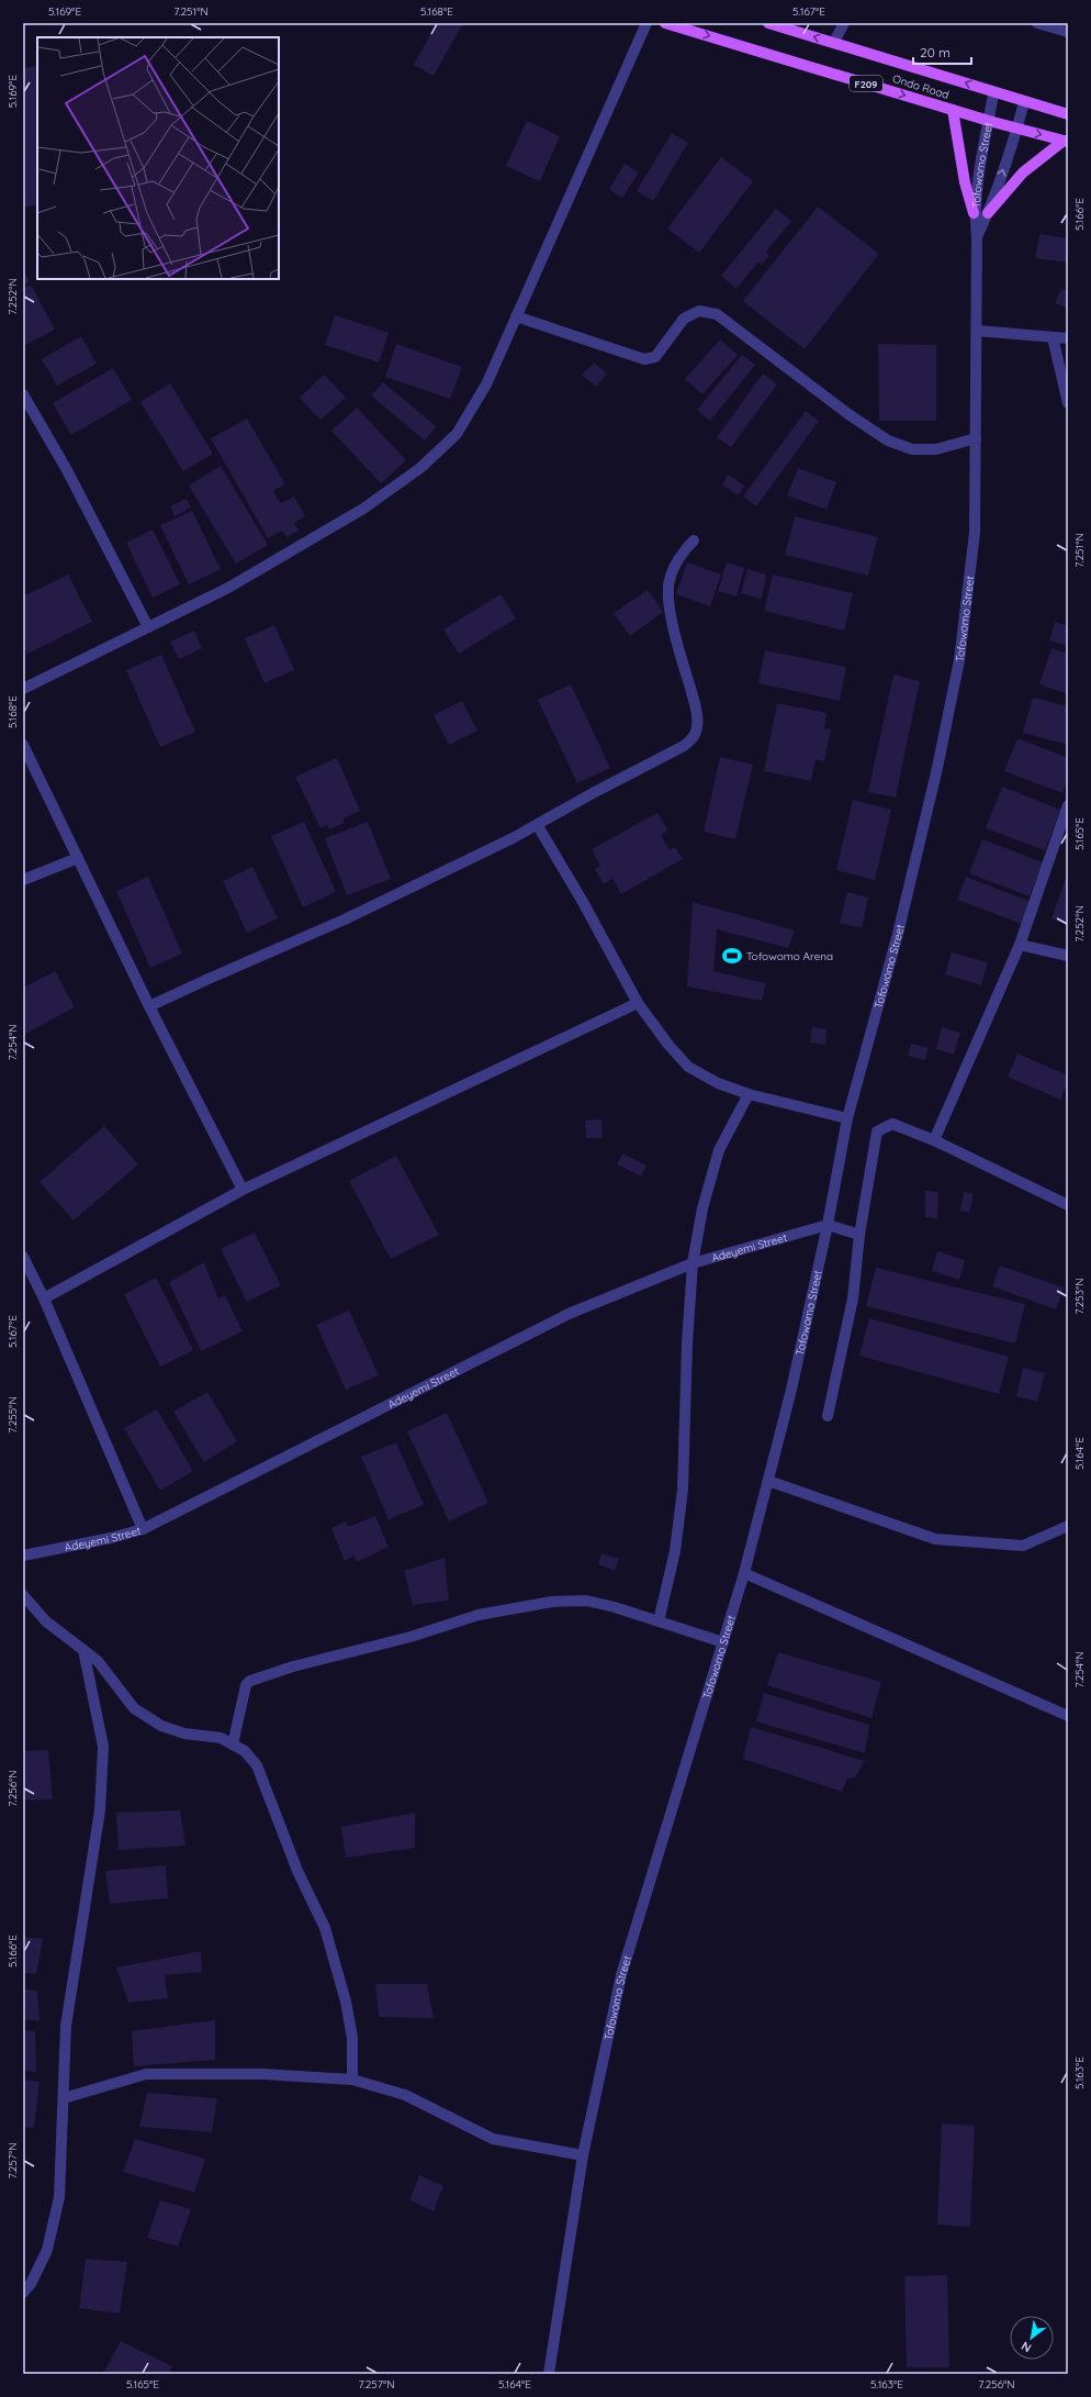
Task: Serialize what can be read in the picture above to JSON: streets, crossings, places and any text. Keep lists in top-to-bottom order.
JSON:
{
  "streets": {
    "main road": ["F209", "Ondo Road"],
    "street": ["Tofowomo Street", "Adeyemi Street"]
  },
  "crossings": [
    ["Ondo Road", "Tofowomo Street"],
    ["Tofowomo Street", "Adeyemi Street"]
  ],
  "places": {
    "sports": ["Tofowomo Arena"]
  },
  "scale_bar": "20 m",
  "north": "bottom left",
  "coordinates": [
    "5.169°E",
    "7.251°N",
    "5.168°E",
    "5.167°E",
    "5.166°E",
    "7.252°N",
    "5.165°E",
    "7.254°N",
    "7.253°N",
    "7.255°N",
    "5.164°E",
    "7.256°N",
    "5.163°E",
    "7.257°N"
  ]
}
